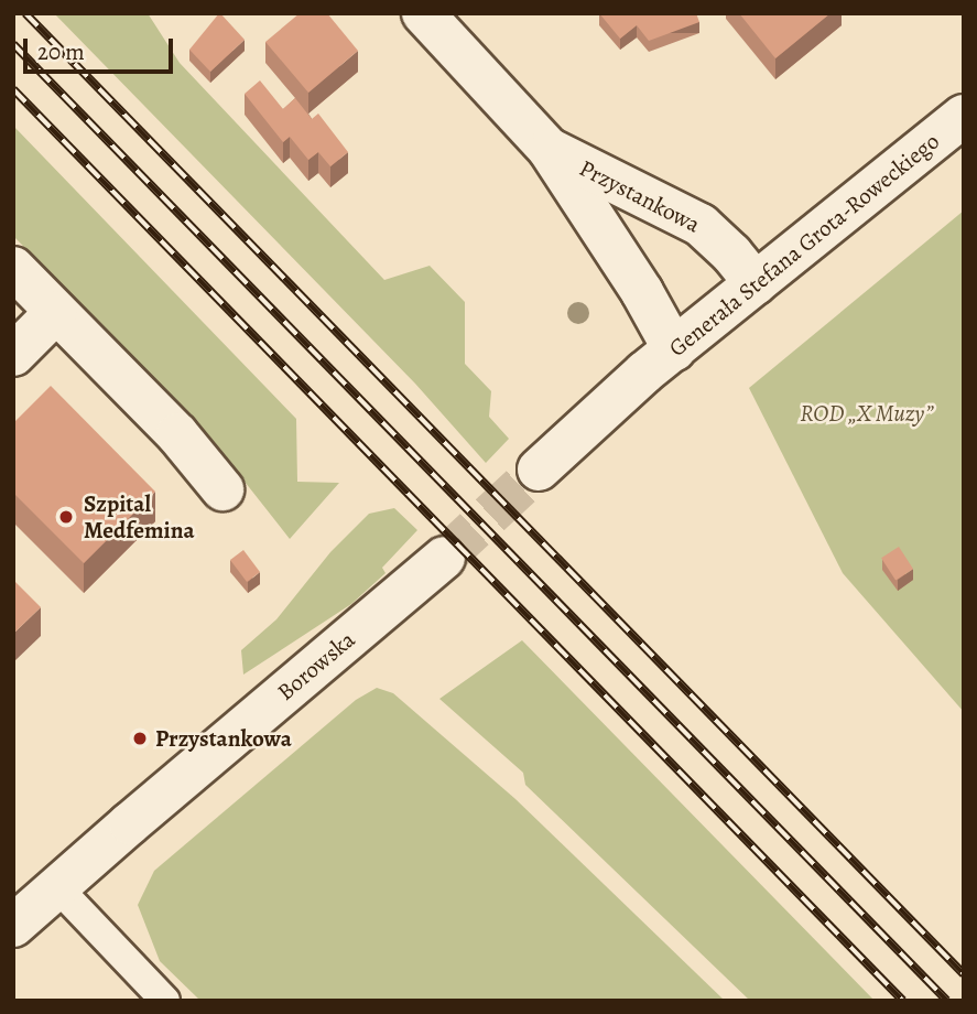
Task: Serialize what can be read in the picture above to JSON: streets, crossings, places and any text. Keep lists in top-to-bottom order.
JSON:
{
  "streets": {
    "street": ["Przystankowa", "Generała Stefana Grota-Roweckiego", "Borowska"]
  },
  "crossings": [
    ["Przystankowa", "Generała Stefana Grota-Roweckiego"]
  ],
  "parks": ["ROD „X Muzy”"],
  "places": ["Szpital Medfemina", "Przystankowa"],
  "scale_bar": "20 m"
}
